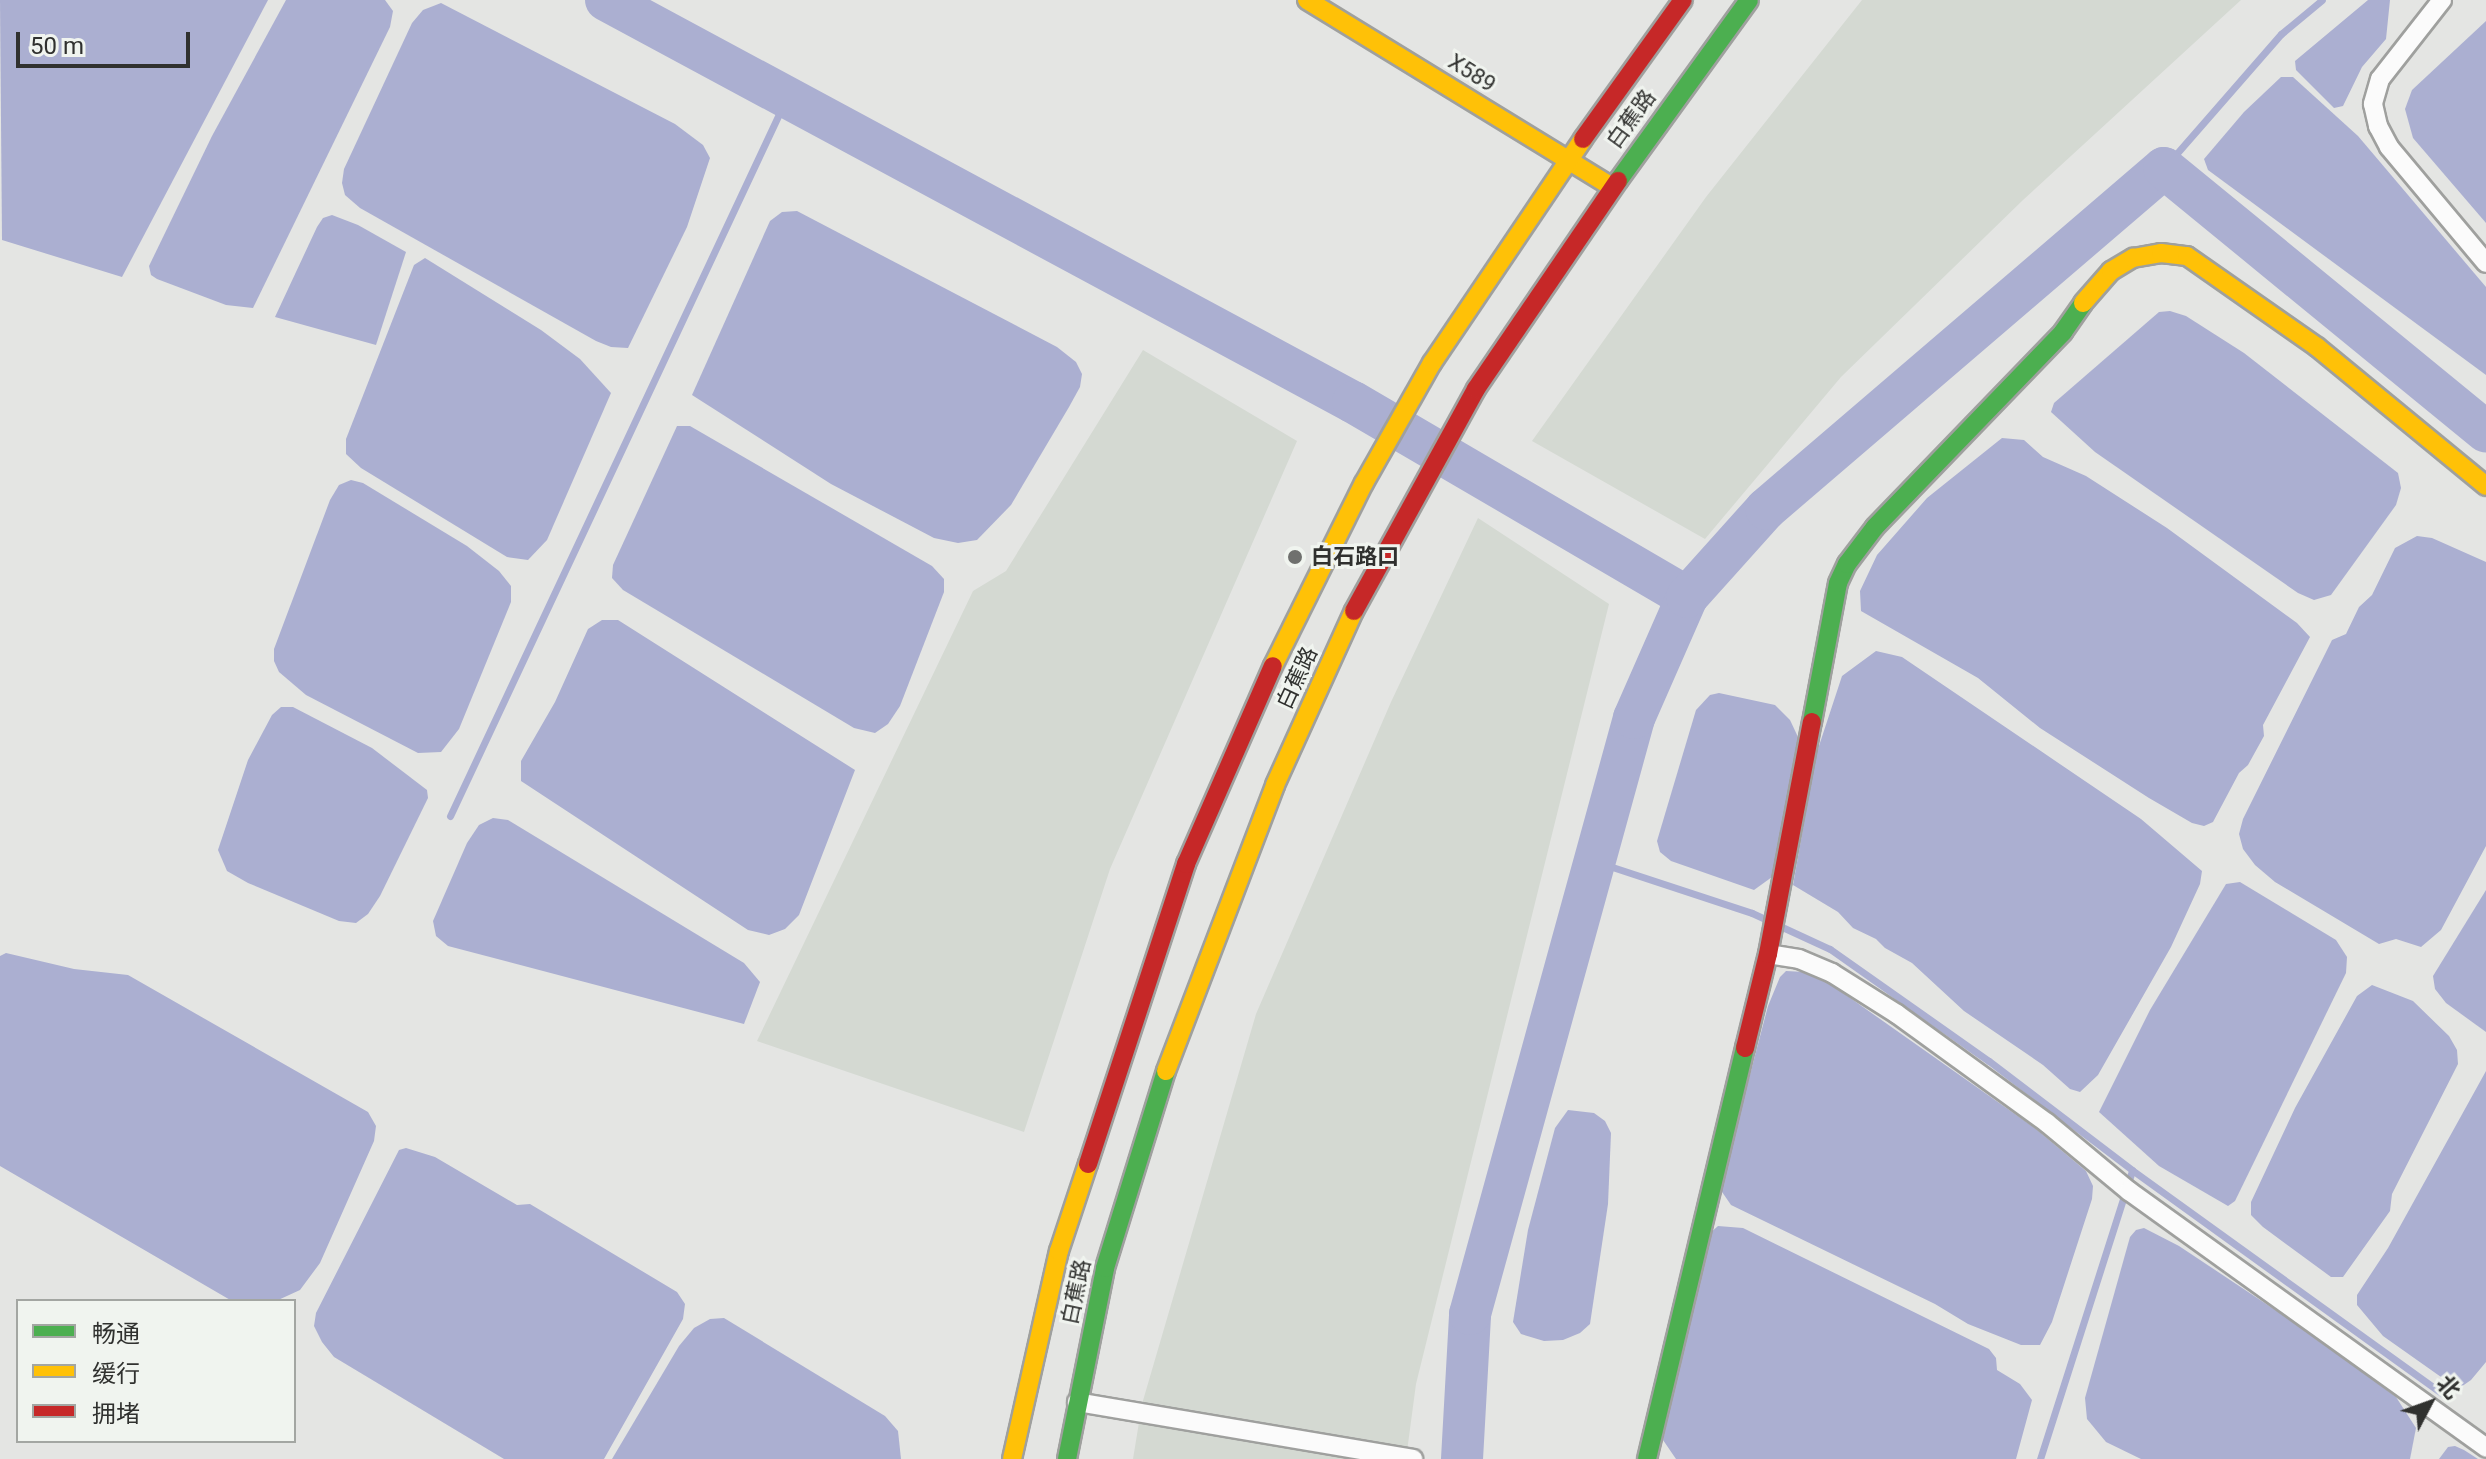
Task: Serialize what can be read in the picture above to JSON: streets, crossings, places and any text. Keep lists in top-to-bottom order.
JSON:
{
  "streets": {
    "main road": ["X589", "白蕉路"]
  },
  "crossings": [
    ["X589", "白蕉路"]
  ],
  "places": ["白石路口"],
  "legend": ["畅通", "缓行", "拥堵"],
  "scale_bar": "50 m",
  "north": "top right"
}
